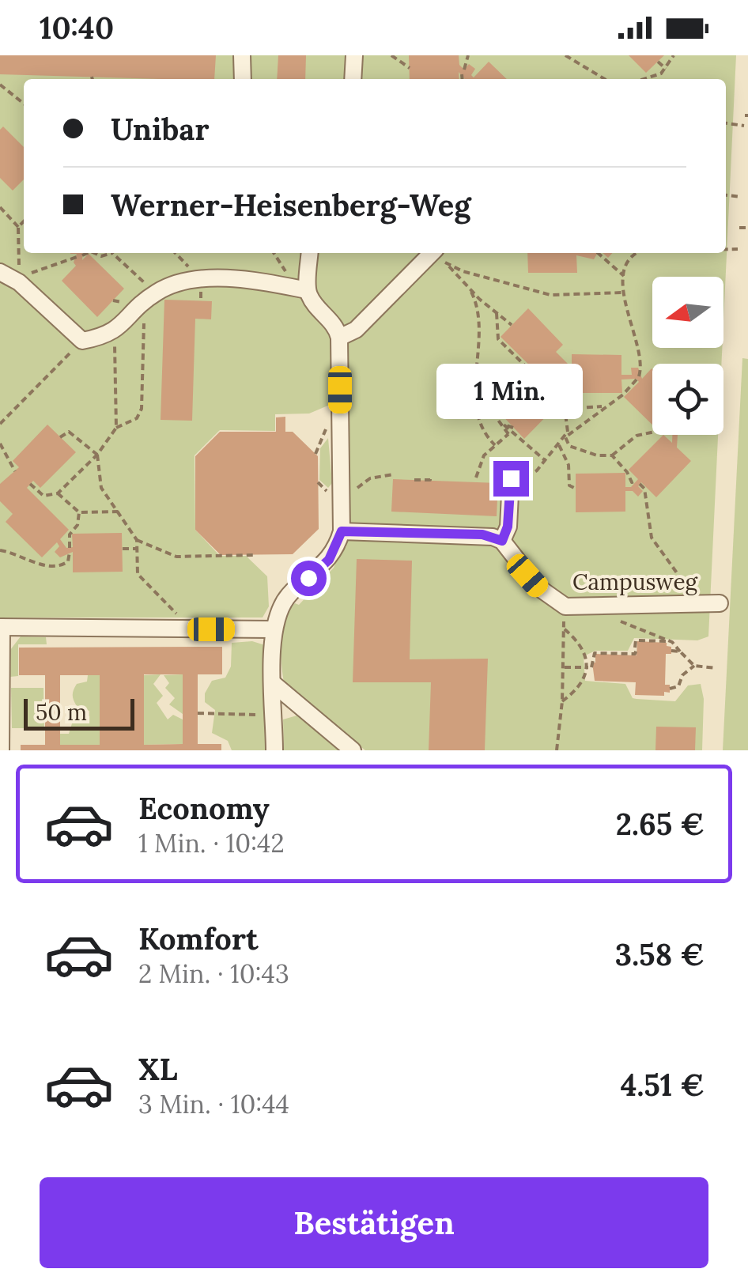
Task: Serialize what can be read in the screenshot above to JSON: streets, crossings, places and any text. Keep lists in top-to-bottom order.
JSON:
{
  "streets": {
    "street": ["Campusweg"]
  },
  "scale_bar": "50 m",
  "north": "left",
  "page": {
    "status": "10:40",
    "banner": ["Unibar", "Werner-Heisenberg-Weg"],
    "bubble": "1 Min.",
    "scale": "50 m",
    "list": [
      {
        "name": "Economy",
        "note": "1 Min. · 10:42",
        "value": "2.65 €"
      },
      {
        "name": "Komfort",
        "note": "2 Min. · 10:43",
        "value": "3.58 €"
      },
      {
        "name": "XL",
        "note": "3 Min. · 10:44",
        "value": "4.51 €"
      }
    ],
    "buttons": "Bestätigen"
  }
}
